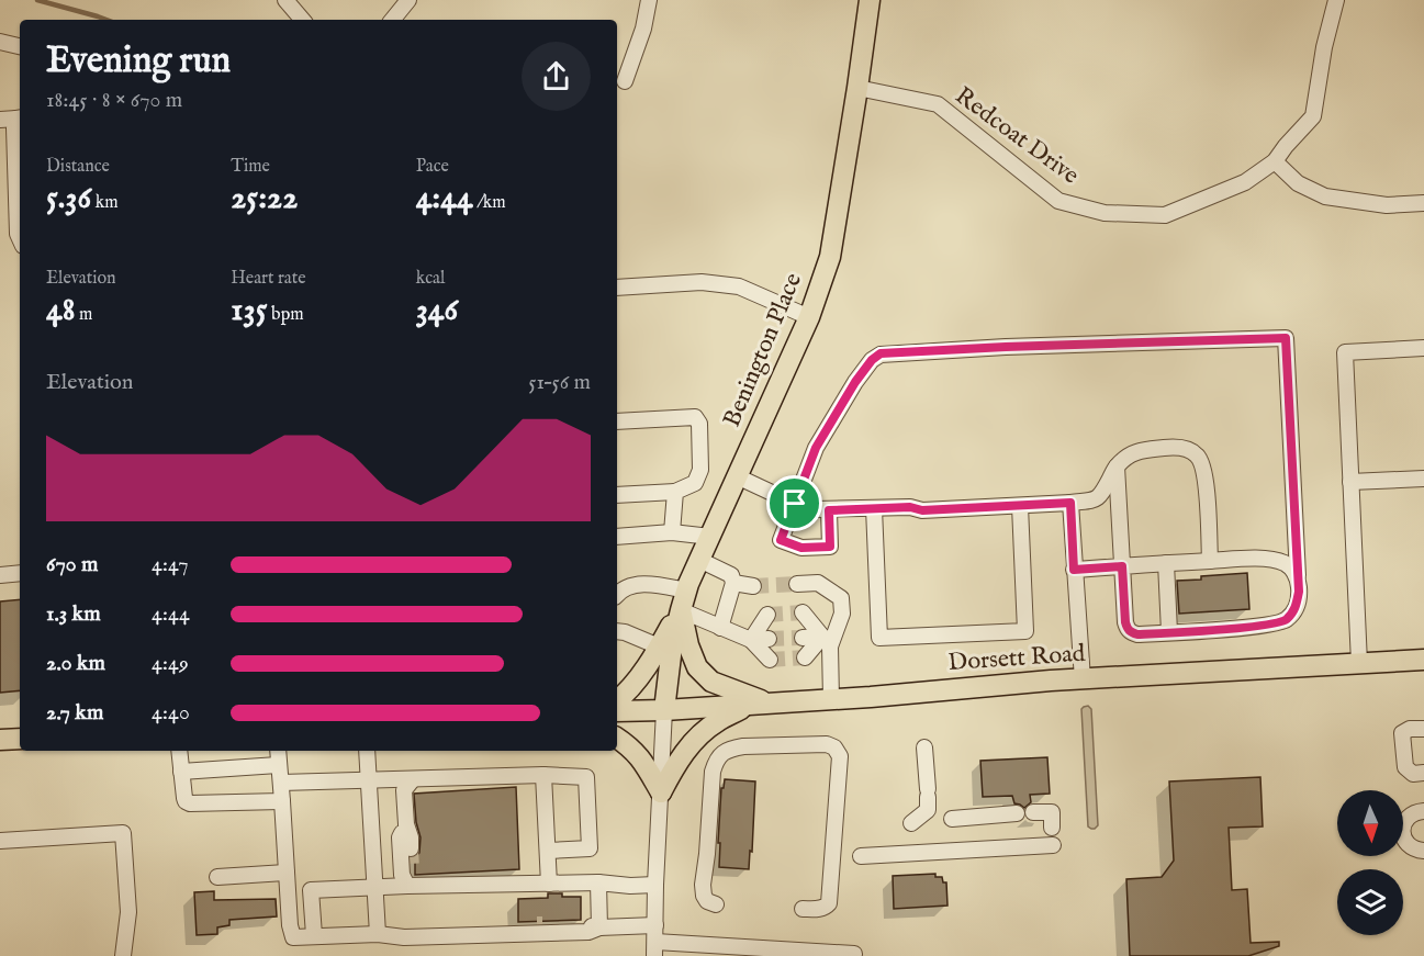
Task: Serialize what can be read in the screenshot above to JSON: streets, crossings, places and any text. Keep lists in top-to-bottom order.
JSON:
{
  "streets": {
    "main road": ["Benington Place", "Dorsett Road"],
    "street": ["Redcoat Drive"]
  },
  "crossings": [
    ["Redcoat Drive", "Benington Place"],
    ["Benington Place", "Dorsett Road"]
  ],
  "north": "bottom",
  "page": {
    "heading": ["Evening run", "18:45 · 8 × 670 m"],
    "stats": [
      ["Distance", "5.36 km"],
      ["Time", "25:22"],
      ["Pace", "4:44 /km"],
      ["Elevation", "48 m"],
      ["Heart rate", "135 bpm"],
      ["kcal", "346"]
    ],
    "chart": ["Elevation", "51–56 m"],
    "list": [
      {
        "name": "670 m",
        "note": "4:47"
      },
      {
        "name": "1.3 km",
        "note": "4:44"
      },
      {
        "name": "2.0 km",
        "note": "4:49"
      },
      {
        "name": "2.7 km",
        "note": "4:40"
      }
    ]
  }
}
